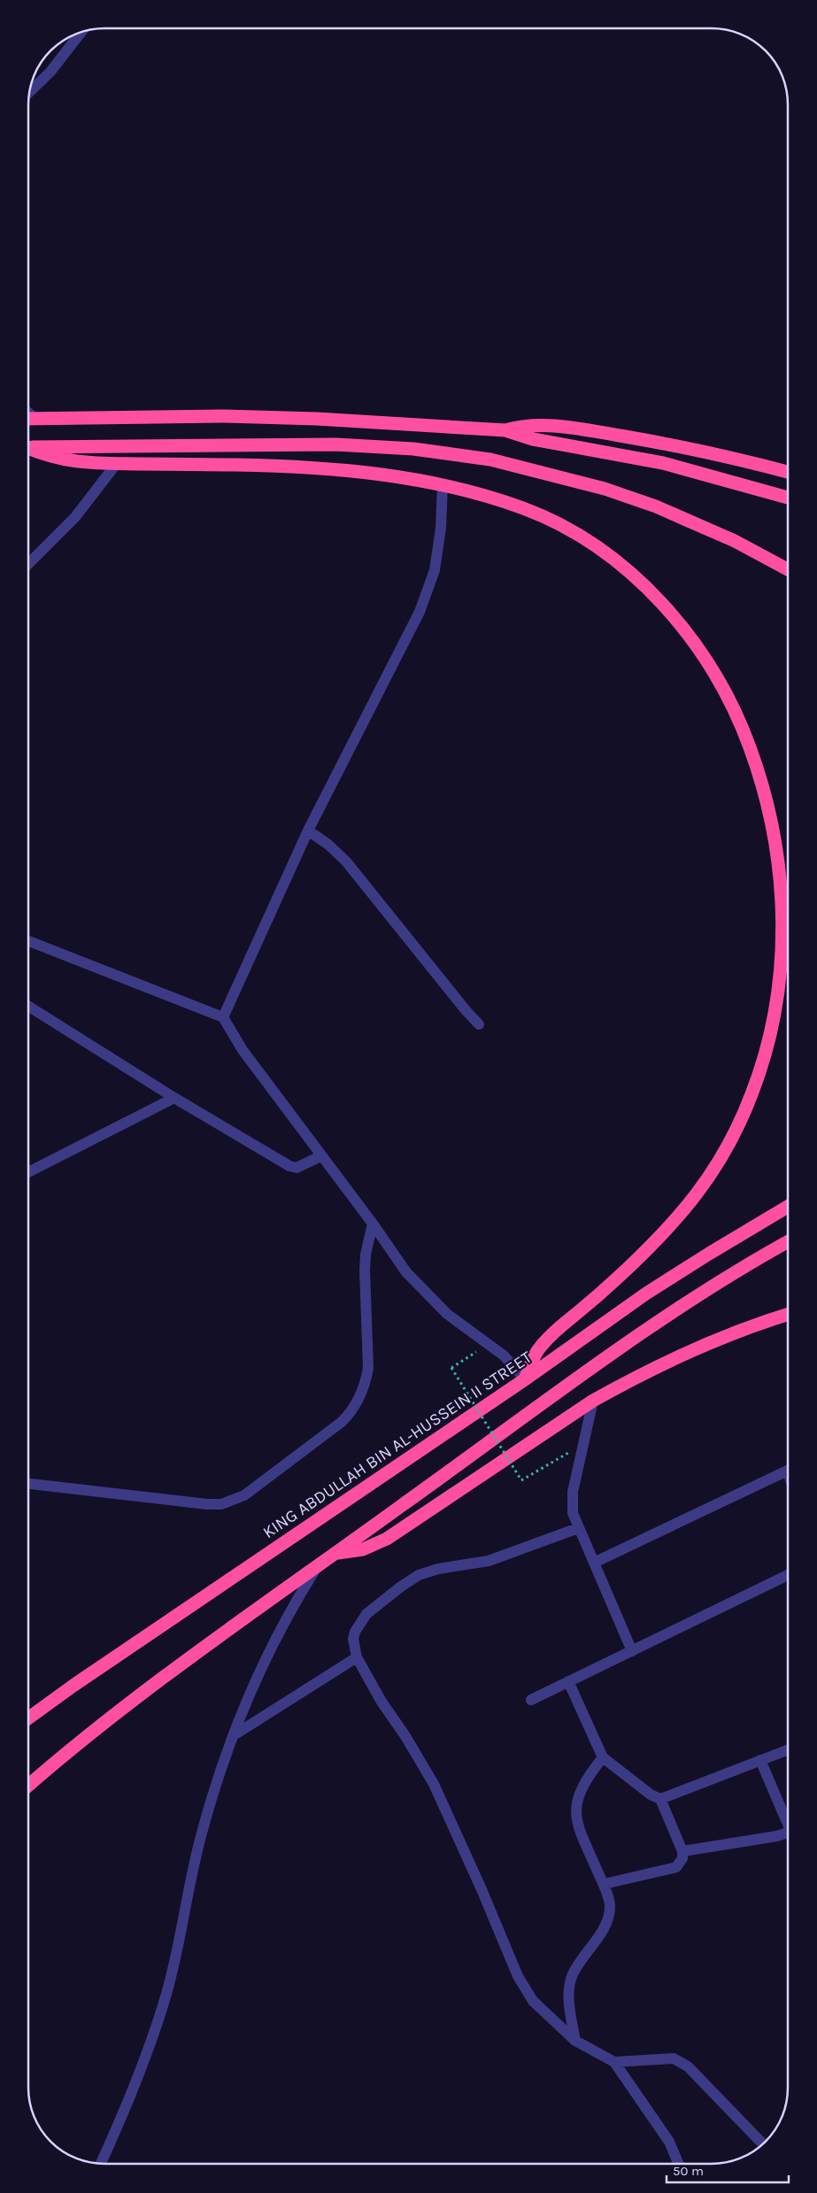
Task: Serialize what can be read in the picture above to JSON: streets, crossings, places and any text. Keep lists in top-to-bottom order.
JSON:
{
  "streets": {
    "highway": ["KING ABDULLAH BIN AL-HUSSEIN II STREET"]
  },
  "scale_bar": "50 m"
}
